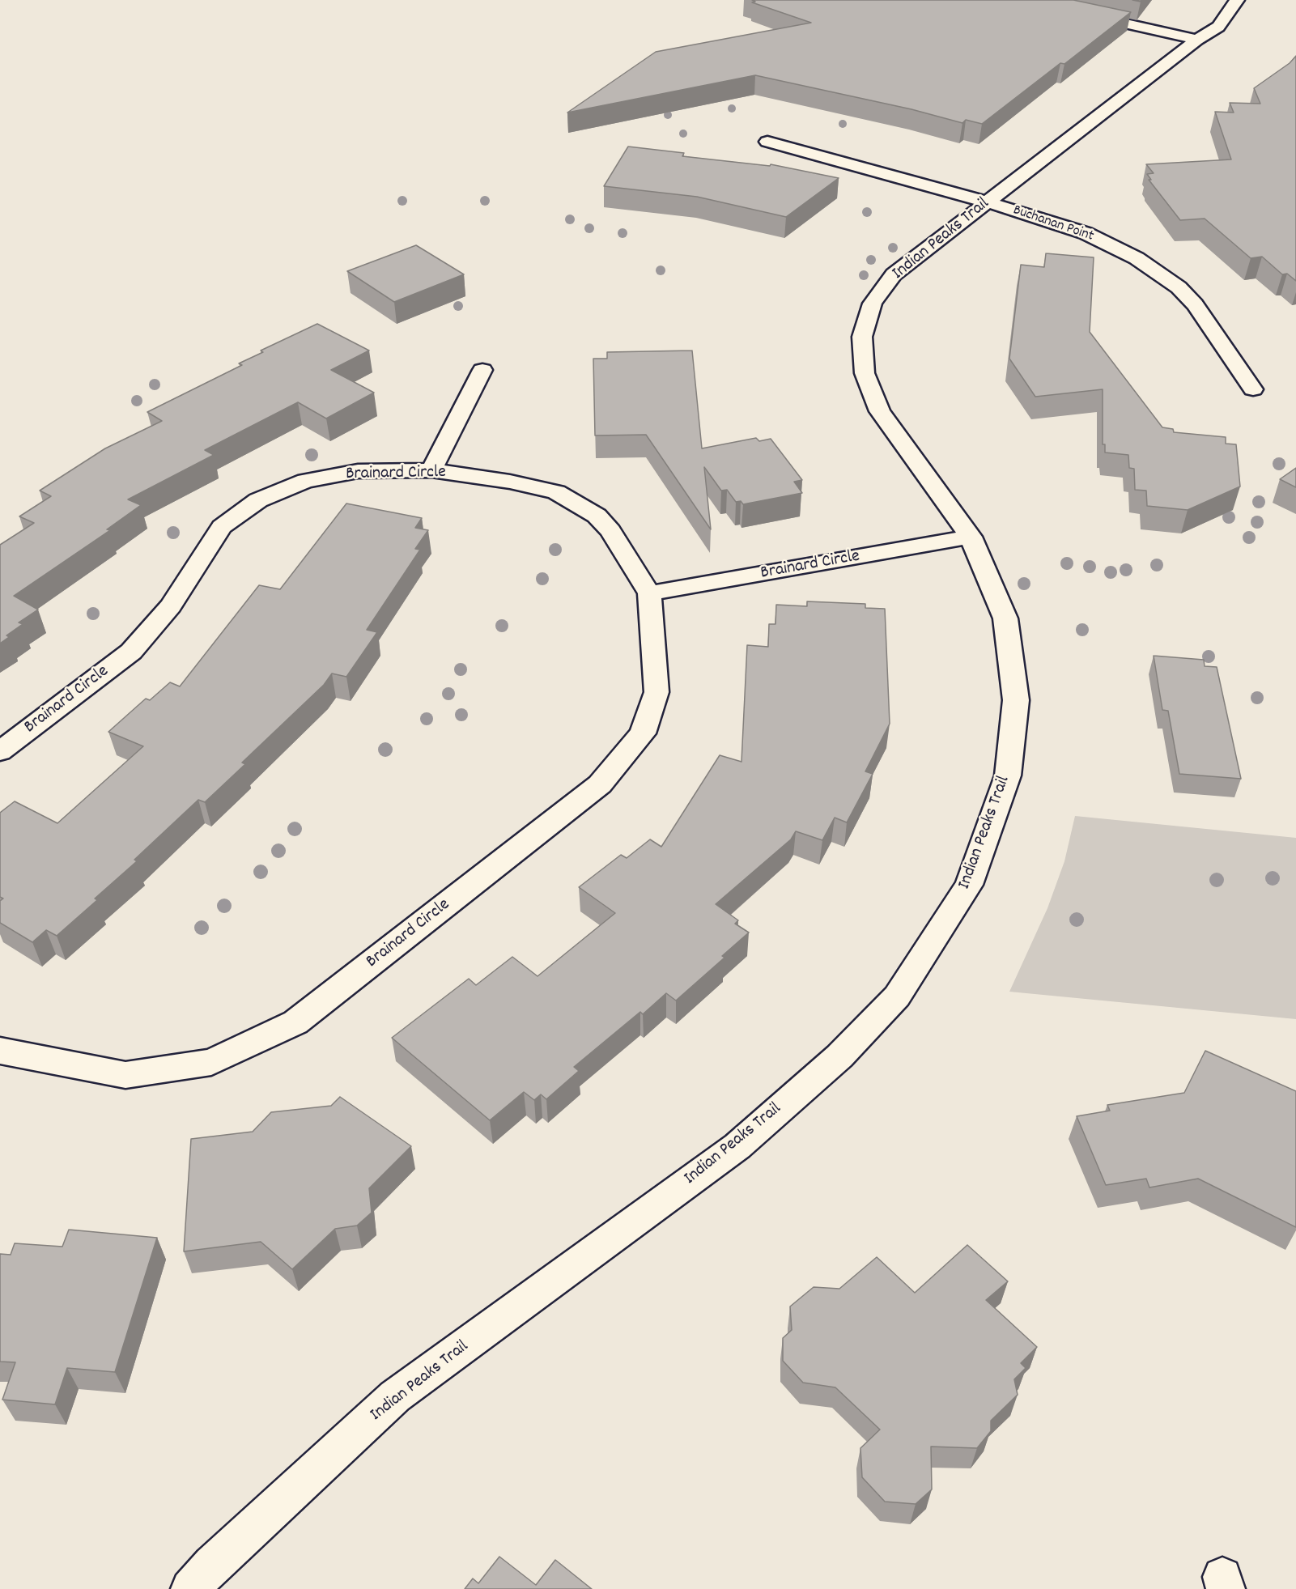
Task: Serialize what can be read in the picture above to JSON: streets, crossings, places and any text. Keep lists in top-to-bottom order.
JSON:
{
  "streets": {
    "street": ["Buchanan Point", "Indian Peaks Trail", "Brainard Circle"]
  },
  "crossings": [
    ["Buchanan Point", "Indian Peaks Trail"],
    ["Indian Peaks Trail", "Brainard Circle"]
  ]
}
